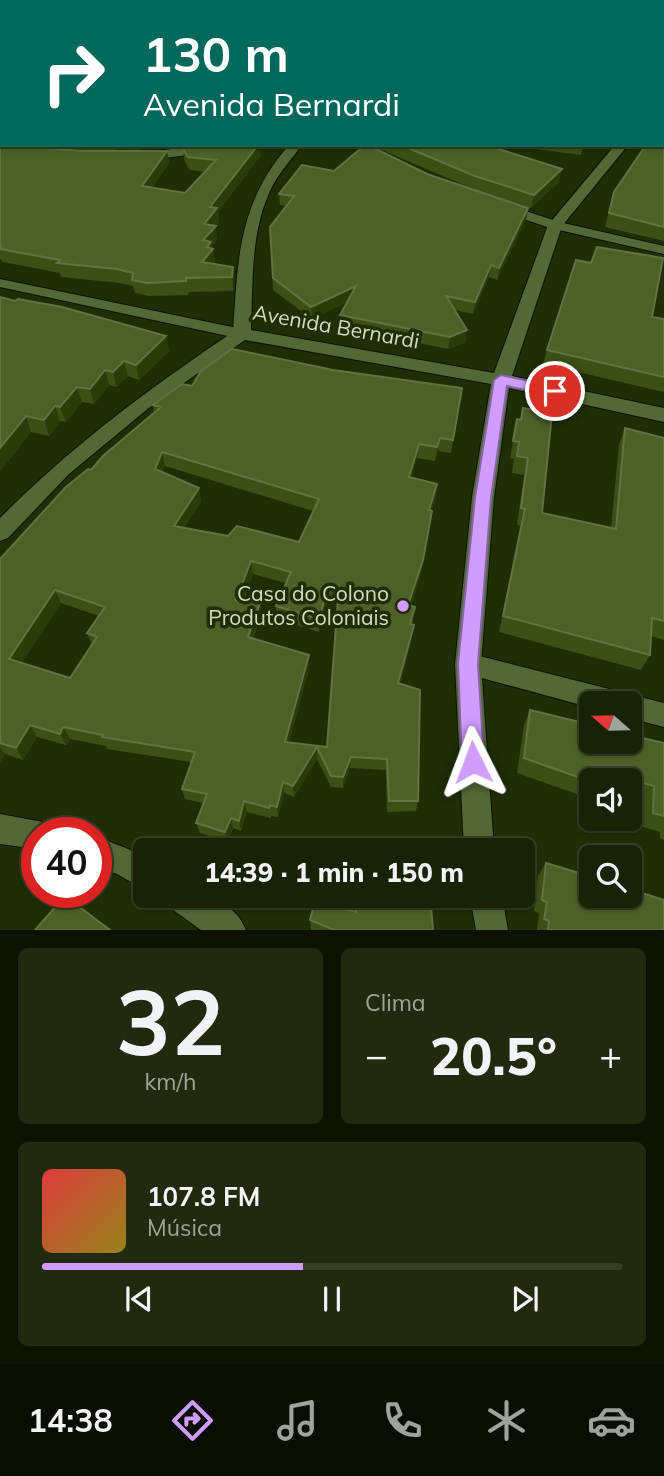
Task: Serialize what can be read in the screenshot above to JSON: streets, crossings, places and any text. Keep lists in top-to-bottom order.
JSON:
{
  "streets": {
    "street": ["Avenida Bernardi"]
  },
  "places": ["Casa do Colono Produtos Coloniais"],
  "north": "left",
  "page": {
    "turn": ["130 m", "Avenida Bernardi"],
    "limit": "40",
    "trip": "14:39 · 1 min · 150 m",
    "tile": [
      ["32", "km/h"],
      "Clima"
    ],
    "heat": ["−", "20.5°", "+"],
    "song": ["107.8 FM", "Música"],
    "tabs": "14:38"
  }
}
